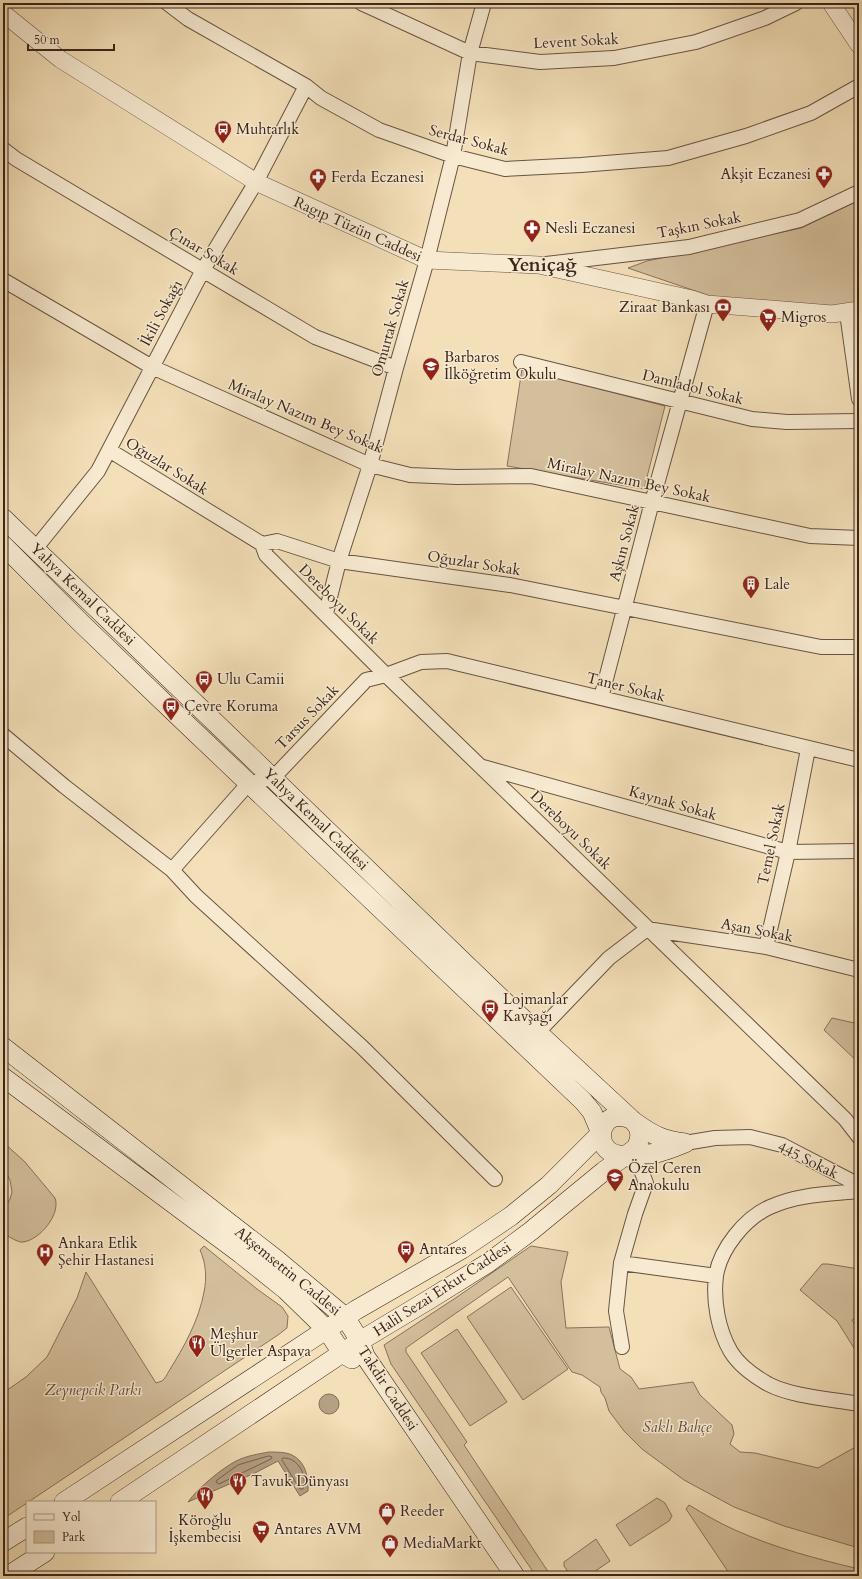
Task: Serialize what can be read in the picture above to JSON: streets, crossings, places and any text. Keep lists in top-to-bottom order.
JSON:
{
  "streets": {
    "main road": [
      "Yahya Kemal Caddesi",
      "445 Sokak",
      "Akşemsettin Caddesi",
      "Halil Sezai Erkut Caddesi",
      "Takdir Caddesi"
    ],
    "street": [
      "Levent Sokak",
      "Serdar Sokak",
      "Taşkın Sokak",
      "Ragıp Tüzün Caddesi",
      "Çınar Sokak",
      "İkili Sokağı",
      "Omurtak Sokak",
      "Damladol Sokak",
      "Miralay Nazım Bey Sokak",
      "Oğuzlar Sokak",
      "Aşkın Sokak",
      "Dereboyu Sokak",
      "Taner Sokak",
      "Tarsus Sokak",
      "Kaynak Sokak",
      "Temel Sokak",
      "Aşan Sokak"
    ]
  },
  "crossings": [
    ["Levent Sokak", "Omurtak Sokak"],
    ["Serdar Sokak", "İkili Sokağı"],
    ["Serdar Sokak", "Omurtak Sokak"],
    ["Taşkın Sokak", "Ragıp Tüzün Caddesi"],
    ["Ragıp Tüzün Caddesi", "İkili Sokağı"],
    ["Ragıp Tüzün Caddesi", "Omurtak Sokak"],
    ["Ragıp Tüzün Caddesi", "Aşkın Sokak"],
    ["Çınar Sokak", "İkili Sokağı"],
    ["Çınar Sokak", "Omurtak Sokak"],
    ["İkili Sokağı", "Miralay Nazım Bey Sokak"],
    ["İkili Sokağı", "Oğuzlar Sokak"],
    ["İkili Sokağı", "Yahya Kemal Caddesi"],
    ["Omurtak Sokak", "Miralay Nazım Bey Sokak"],
    ["Omurtak Sokak", "Oğuzlar Sokak"],
    ["Omurtak Sokak", "Dereboyu Sokak"],
    ["Damladol Sokak", "Aşkın Sokak"],
    ["Miralay Nazım Bey Sokak", "Aşkın Sokak"],
    ["Oğuzlar Sokak", "Aşkın Sokak"],
    ["Oğuzlar Sokak", "Dereboyu Sokak"],
    ["Aşkın Sokak", "Taner Sokak"],
    ["Yahya Kemal Caddesi", "Tarsus Sokak"],
    ["Yahya Kemal Caddesi", "445 Sokak"],
    ["Yahya Kemal Caddesi", "Halil Sezai Erkut Caddesi"],
    ["Dereboyu Sokak", "Taner Sokak"],
    ["Dereboyu Sokak", "Tarsus Sokak"],
    ["Dereboyu Sokak", "Kaynak Sokak"],
    ["Dereboyu Sokak", "Aşan Sokak"],
    ["Taner Sokak", "Tarsus Sokak"],
    ["Taner Sokak", "Temel Sokak"],
    ["Kaynak Sokak", "Temel Sokak"],
    ["Temel Sokak", "Aşan Sokak"],
    ["445 Sokak", "Halil Sezai Erkut Caddesi"],
    ["Akşemsettin Caddesi", "Halil Sezai Erkut Caddesi"],
    ["Halil Sezai Erkut Caddesi", "Takdir Caddesi"]
  ],
  "districts": ["Yeniçağ"],
  "parks": ["Zeynepcik Parkı", "Saklı Bahçe"],
  "places": {
    "bus stop": [
      "Muhtarlık",
      "Ulu Camii",
      "Çevre Koruma",
      "Lojmanlar Kavşağı",
      "Antares"
    ],
    "pharmacy": ["Akşit Eczanesi", "Ferda Eczanesi", "Nesli Eczanesi"],
    "bank": ["Ziraat Bankası"],
    "supermarket": ["Migros", "Antares AVM"],
    "school or university": ["Barbaros İlköğretim Okulu", "Özel Ceren Anaokulu"],
    "building": ["Lale"],
    "hospital": ["Ankara Etlik Şehir Hastanesi"],
    "restaurant": ["Meşhur Ülgerler Aspava", "Tavuk Dünyası", "Köroğlu İşkembecisi"],
    "shop": ["Reeder", "MediaMarkt"]
  },
  "legend": ["Yol", "Park"],
  "scale_bar": "50 m"
}
